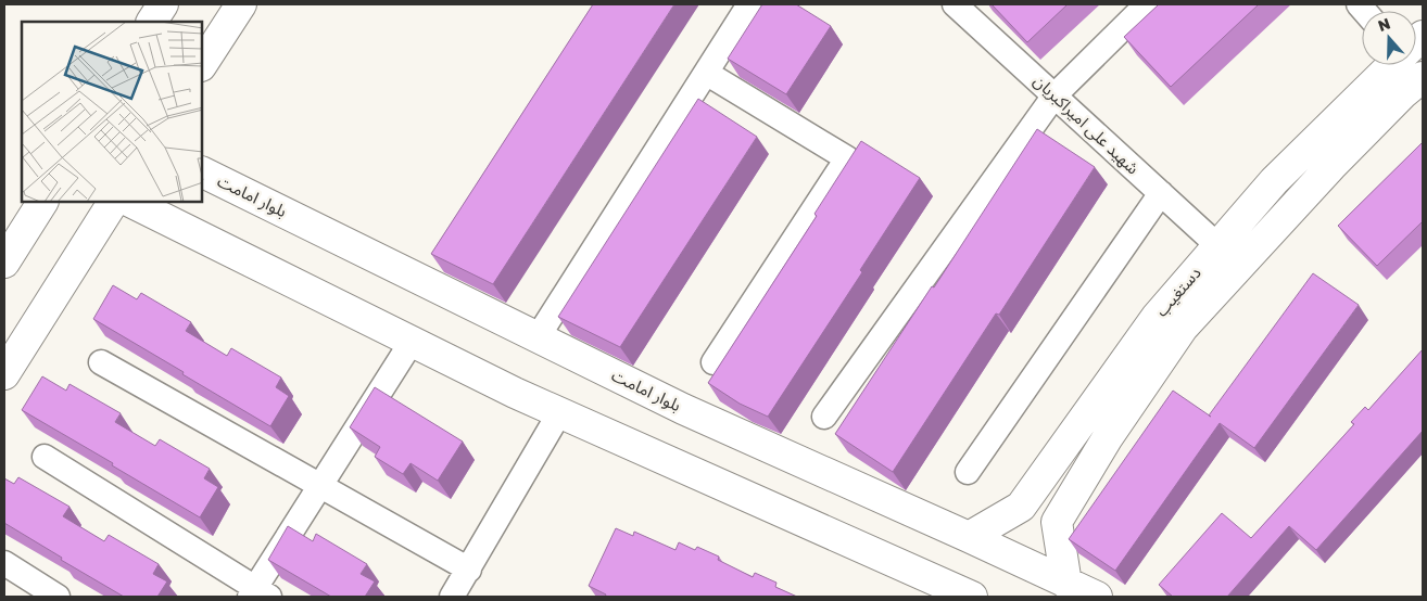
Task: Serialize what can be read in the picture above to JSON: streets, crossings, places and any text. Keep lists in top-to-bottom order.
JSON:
{
  "streets": {
    "street": ["شهید علی امیراکبریان", "بلوار امامت", "دستغیب"]
  },
  "crossings": [
    ["شهید علی امیراکبریان", "دستغیب"],
    ["بلوار امامت", "دستغیب"]
  ],
  "north": "top"
}
